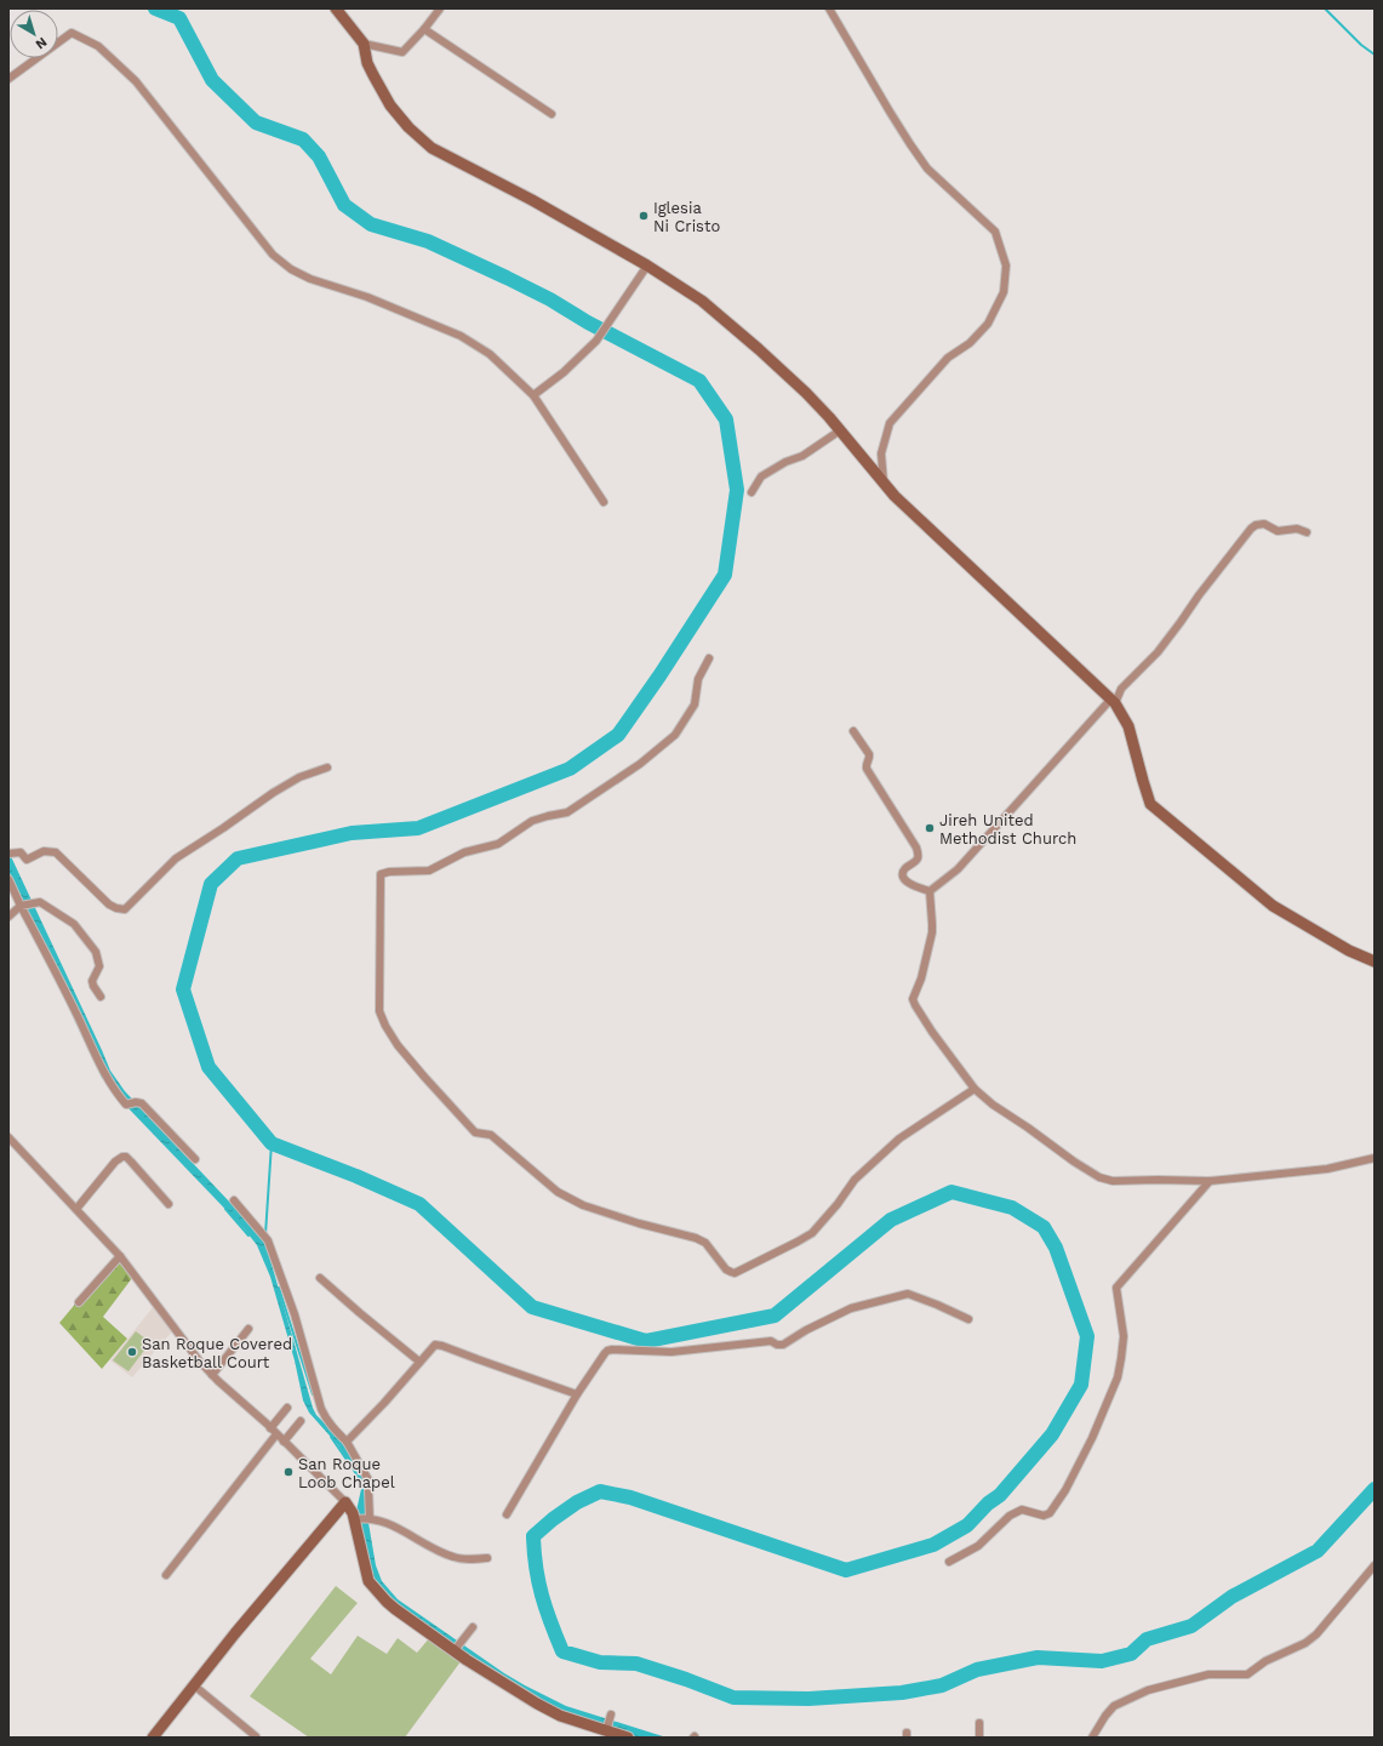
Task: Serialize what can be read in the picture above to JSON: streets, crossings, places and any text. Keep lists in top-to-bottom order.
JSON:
{
  "places": [
    "Iglesia Ni Cristo",
    "Jireh United Methodist Church",
    "San Roque Covered Basketball Court",
    "San Roque Loob Chapel"
  ],
  "north": "bottom right"
}
